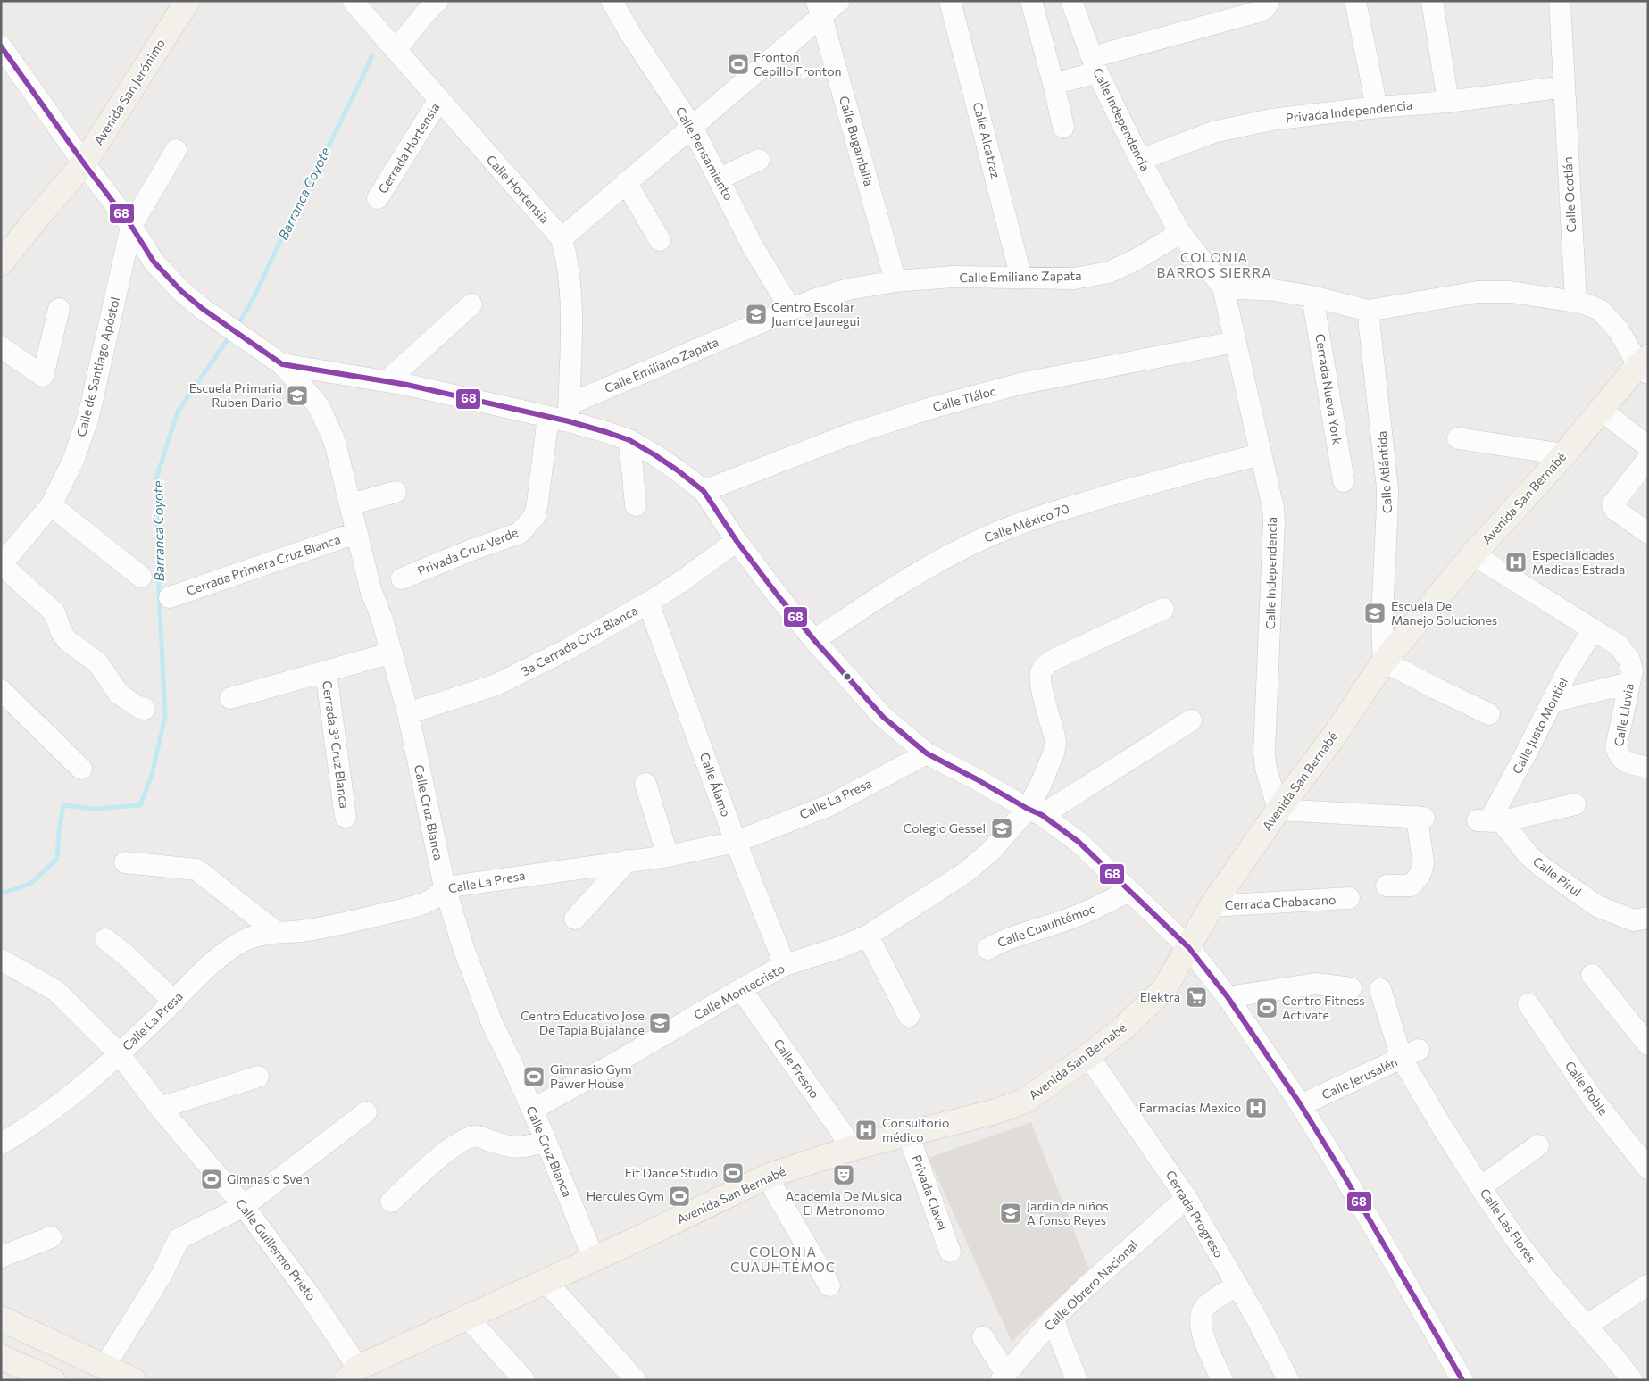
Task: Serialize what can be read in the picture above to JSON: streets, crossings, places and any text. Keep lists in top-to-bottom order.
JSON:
{
  "streets": {
    "main road": ["Avenida San Jerónimo", "Avenida San Bernabé"],
    "street": [
      "Privada Independencia",
      "Calle Independencia",
      "Calle Alcatraz",
      "Calle Bugambilia",
      "Cerrada Hortensia",
      "Calle Pensamiento",
      "Calle Hortensia",
      "Calle Ocotlán",
      "Calle Emiliano Zapata",
      "Calle de Santiago Apóstol",
      "Cerrada Nueva York",
      "Calle Tláloc",
      "Calle Atlántida",
      "Calle México 70",
      "Privada Cruz Verde",
      "Cerrada Primera Cruz Blanca",
      "3a Cerrada Cruz Blanca",
      "Calle Lluvia",
      "Calle Justo Montiel",
      "Cerrada 3ª Cruz Blanca",
      "Calle Álamo",
      "Calle La Presa",
      "Calle Cruz Blanca",
      "Calle Pirul",
      "Cerrada Chabacano",
      "Calle Cuauhtémoc",
      "Calle Montecristo",
      "Calle Fresno",
      "Calle Jerusalén",
      "Calle Roble",
      "Privada Clavel",
      "Cerrada Progreso",
      "Calle Las Flores",
      "Calle Guillermo Prieto",
      "Calle Obrero Nacional"
    ]
  },
  "crossings": [
    ["Privada Independencia", "Calle Independencia"],
    ["Privada Independencia", "Calle Ocotlán"],
    ["Calle Independencia", "Calle Emiliano Zapata"],
    ["Calle Independencia", "Calle Tláloc"],
    ["Calle Independencia", "Avenida San Bernabé"],
    ["Calle Independencia", "Calle México 70"],
    ["Calle Alcatraz", "Calle Emiliano Zapata"],
    ["Calle Bugambilia", "Calle Emiliano Zapata"],
    ["Cerrada Hortensia", "Calle Hortensia"],
    ["Calle Pensamiento", "Calle Emiliano Zapata"],
    ["Calle Hortensia", "Calle Emiliano Zapata"],
    ["Calle Atlántida", "Avenida San Bernabé"],
    ["Avenida San Bernabé", "Calle Cruz Blanca"],
    ["Avenida San Bernabé", "Cerrada Chabacano"],
    ["Avenida San Bernabé", "Calle Fresno"],
    ["Avenida San Bernabé", "Privada Clavel"],
    ["Avenida San Bernabé", "Cerrada Progreso"],
    ["Avenida San Bernabé", "Calle Guillermo Prieto"],
    ["Cerrada Primera Cruz Blanca", "Calle Cruz Blanca"],
    ["3a Cerrada Cruz Blanca", "Calle Álamo"],
    ["3a Cerrada Cruz Blanca", "Calle Cruz Blanca"],
    ["Calle Lluvia", "Calle Justo Montiel"],
    ["Calle Justo Montiel", "Calle Pirul"],
    ["Calle Álamo", "Calle La Presa"],
    ["Calle Álamo", "Calle Montecristo"],
    ["Calle La Presa", "Calle Cruz Blanca"],
    ["Calle La Presa", "Calle Guillermo Prieto"],
    ["Calle Cruz Blanca", "Calle Montecristo"],
    ["Calle Montecristo", "Calle Fresno"],
    ["Calle Jerusalén", "Calle Las Flores"],
    ["Cerrada Progreso", "Calle Obrero Nacional"]
  ],
  "districts": ["COLONIA BARROS SIERRA", "COLONIA CUAUHTÉMOC"],
  "water": ["Barranca Coyote"],
  "places": {
    "sports": [
      "Fronton Cepillo Fronton",
      "Centro Fitness Activate",
      "Gimnasio Gym Pawer House",
      "Fit Dance Studio",
      "Gimnasio Sven",
      "Hercules Gym"
    ],
    "school or university": [
      "Centro Escolar Juan de Jauregui",
      "Escuela Primaria Ruben Dario",
      "Escuela De Manejo Soluciones",
      "Colegio Gessel",
      "Centro Educativo Jose De Tapia Bujalance",
      "Jardin de niños Alfonso Reyes"
    ],
    "hospital": ["Especialidades Medicas Estrada", "Farmacias Mexico", "Consultorio médico"],
    "supermarket": ["Elektra"],
    "theatre": ["Academia De Musica El Metronomo"]
  },
  "lines": ["transit line 68"]
}
